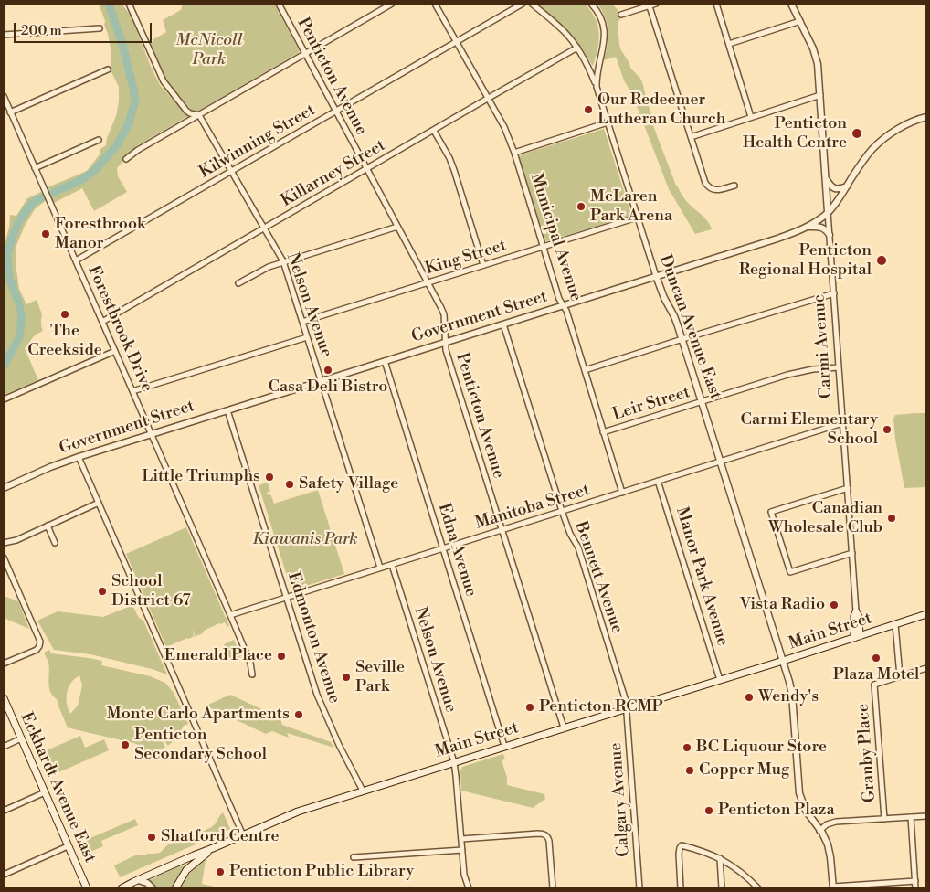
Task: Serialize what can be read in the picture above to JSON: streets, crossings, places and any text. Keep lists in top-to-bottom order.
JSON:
{
  "streets": {
    "main road": ["Main Street", "Eckhardt Avenue East"],
    "street": [
      "Penticton Avenue",
      "Kilwinning Street",
      "Killarney Street",
      "Municipal Avenue",
      "King Street",
      "Nelson Avenue",
      "Government Street",
      "Duncan Avenue East",
      "Forestbrook Drive",
      "Carmi Avenue",
      "Leir Street",
      "Manitoba Street",
      "Edna Avenue",
      "Manor Park Avenue",
      "Bennett Avenue",
      "Edmonton Avenue",
      "Granby Place",
      "Calgary Avenue"
    ]
  },
  "crossings": [
    ["Penticton Avenue", "Kilwinning Street"],
    ["Penticton Avenue", "Killarney Street"],
    ["Penticton Avenue", "King Street"],
    ["Penticton Avenue", "Government Street"],
    ["Penticton Avenue", "Manitoba Street"],
    ["Penticton Avenue", "Main Street"],
    ["Kilwinning Street", "Municipal Avenue"],
    ["Kilwinning Street", "Nelson Avenue"],
    ["Kilwinning Street", "Forestbrook Drive"],
    ["Killarney Street", "Municipal Avenue"],
    ["Killarney Street", "Nelson Avenue"],
    ["Killarney Street", "Forestbrook Drive"],
    ["Municipal Avenue", "King Street"],
    ["Municipal Avenue", "Government Street"],
    ["Municipal Avenue", "Leir Street"],
    ["Municipal Avenue", "Manitoba Street"],
    ["King Street", "Nelson Avenue"],
    ["King Street", "Duncan Avenue East"],
    ["Nelson Avenue", "Government Street"],
    ["Nelson Avenue", "Manitoba Street"],
    ["Nelson Avenue", "Main Street"],
    ["Government Street", "Duncan Avenue East"],
    ["Government Street", "Forestbrook Drive"],
    ["Government Street", "Carmi Avenue"],
    ["Government Street", "Edna Avenue"],
    ["Government Street", "Bennett Avenue"],
    ["Government Street", "Edmonton Avenue"],
    ["Duncan Avenue East", "Leir Street"],
    ["Duncan Avenue East", "Manitoba Street"],
    ["Duncan Avenue East", "Main Street"],
    ["Forestbrook Drive", "Manitoba Street"],
    ["Carmi Avenue", "Leir Street"],
    ["Carmi Avenue", "Manitoba Street"],
    ["Manitoba Street", "Edna Avenue"],
    ["Manitoba Street", "Manor Park Avenue"],
    ["Manitoba Street", "Bennett Avenue"],
    ["Manitoba Street", "Edmonton Avenue"],
    ["Edna Avenue", "Main Street"],
    ["Manor Park Avenue", "Main Street"],
    ["Bennett Avenue", "Main Street"],
    ["Bennett Avenue", "Calgary Avenue"],
    ["Main Street", "Edmonton Avenue"],
    ["Main Street", "Calgary Avenue"]
  ],
  "parks": ["McNicoll Park", "Kiawanis Park"],
  "places": [
    "Our Redeemer Lutheran Church",
    "Penticton Health Centre",
    "McLaren Park Arena",
    "Forestbrook Manor",
    "Penticton Regional Hospital",
    "The Creekside",
    "Casa Deli Bistro",
    "Carmi Elementary School",
    "Little Triumphs",
    "Safety Village",
    "Canadian Wholesale Club",
    "School District 67",
    "Vista Radio",
    "Emerald Place",
    "Plaza Motel",
    "Seville Park",
    "Wendy's",
    "Penticton RCMP",
    "Monte Carlo Apartments",
    "Penticton Secondary School",
    "BC Liquour Store",
    "Copper Mug",
    "Penticton Plaza",
    "Shatford Centre",
    "Penticton Public Library"
  ],
  "scale_bar": "200 m"
}
